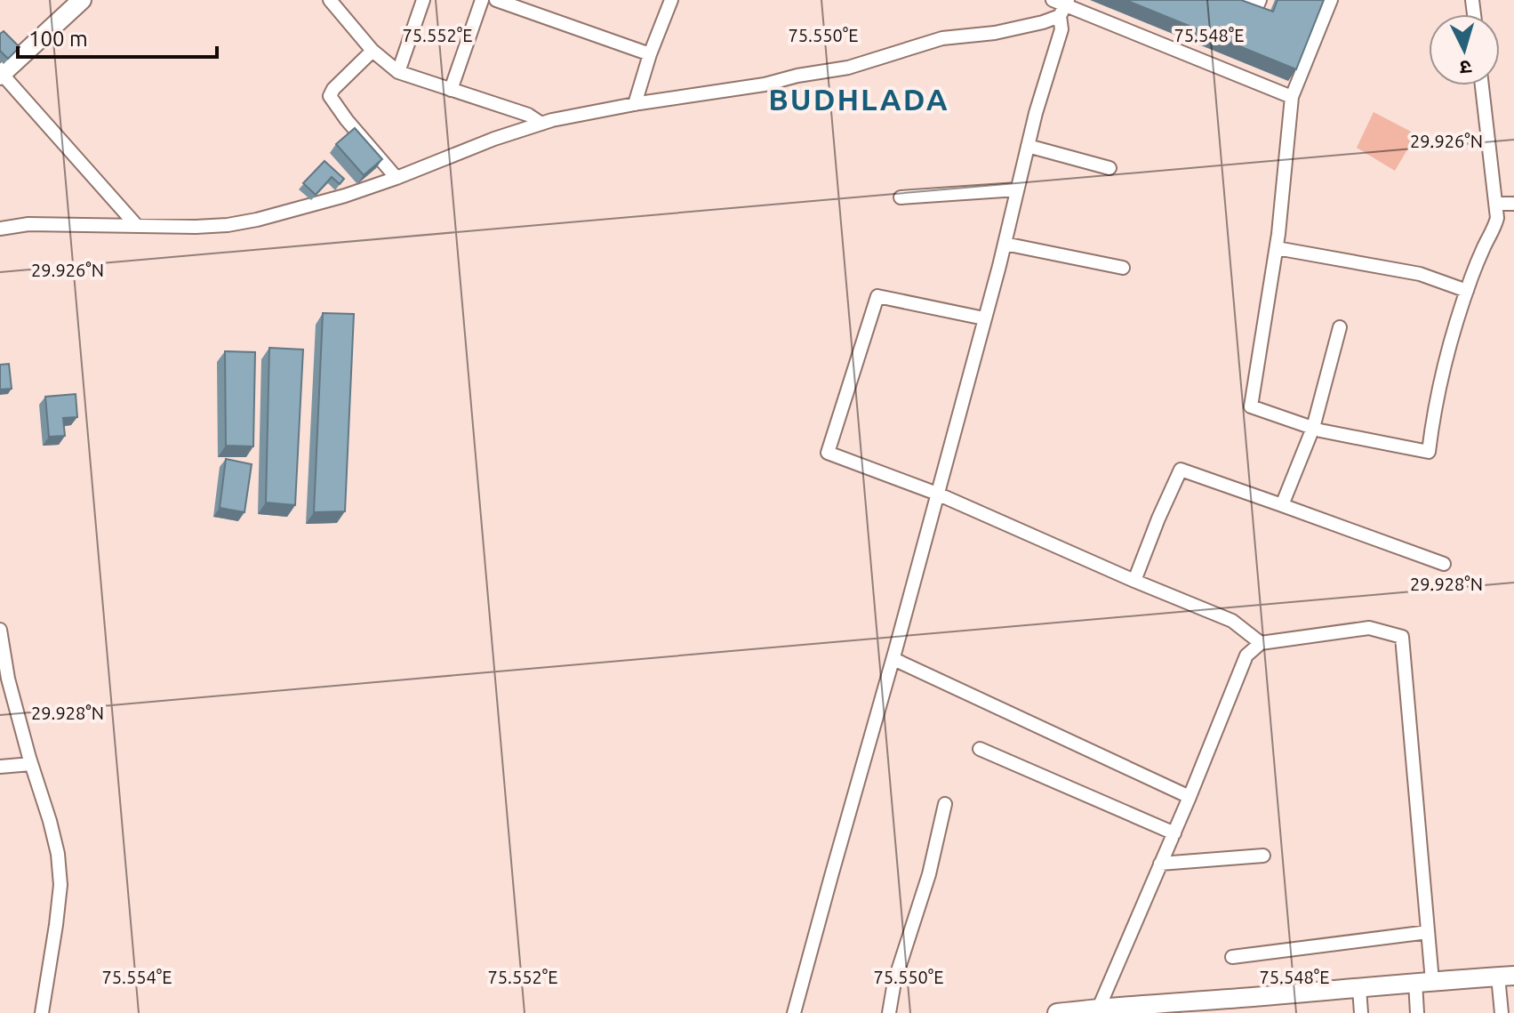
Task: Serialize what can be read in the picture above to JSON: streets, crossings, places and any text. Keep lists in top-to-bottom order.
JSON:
{
  "districts": ["BUDHLADA"],
  "scale_bar": "100 m",
  "north": "bottom",
  "coordinates": [
    "75.552°E",
    "75.550°E",
    "75.548°E",
    "29.926°N",
    "29.928°N",
    "75.554°E"
  ]
}
